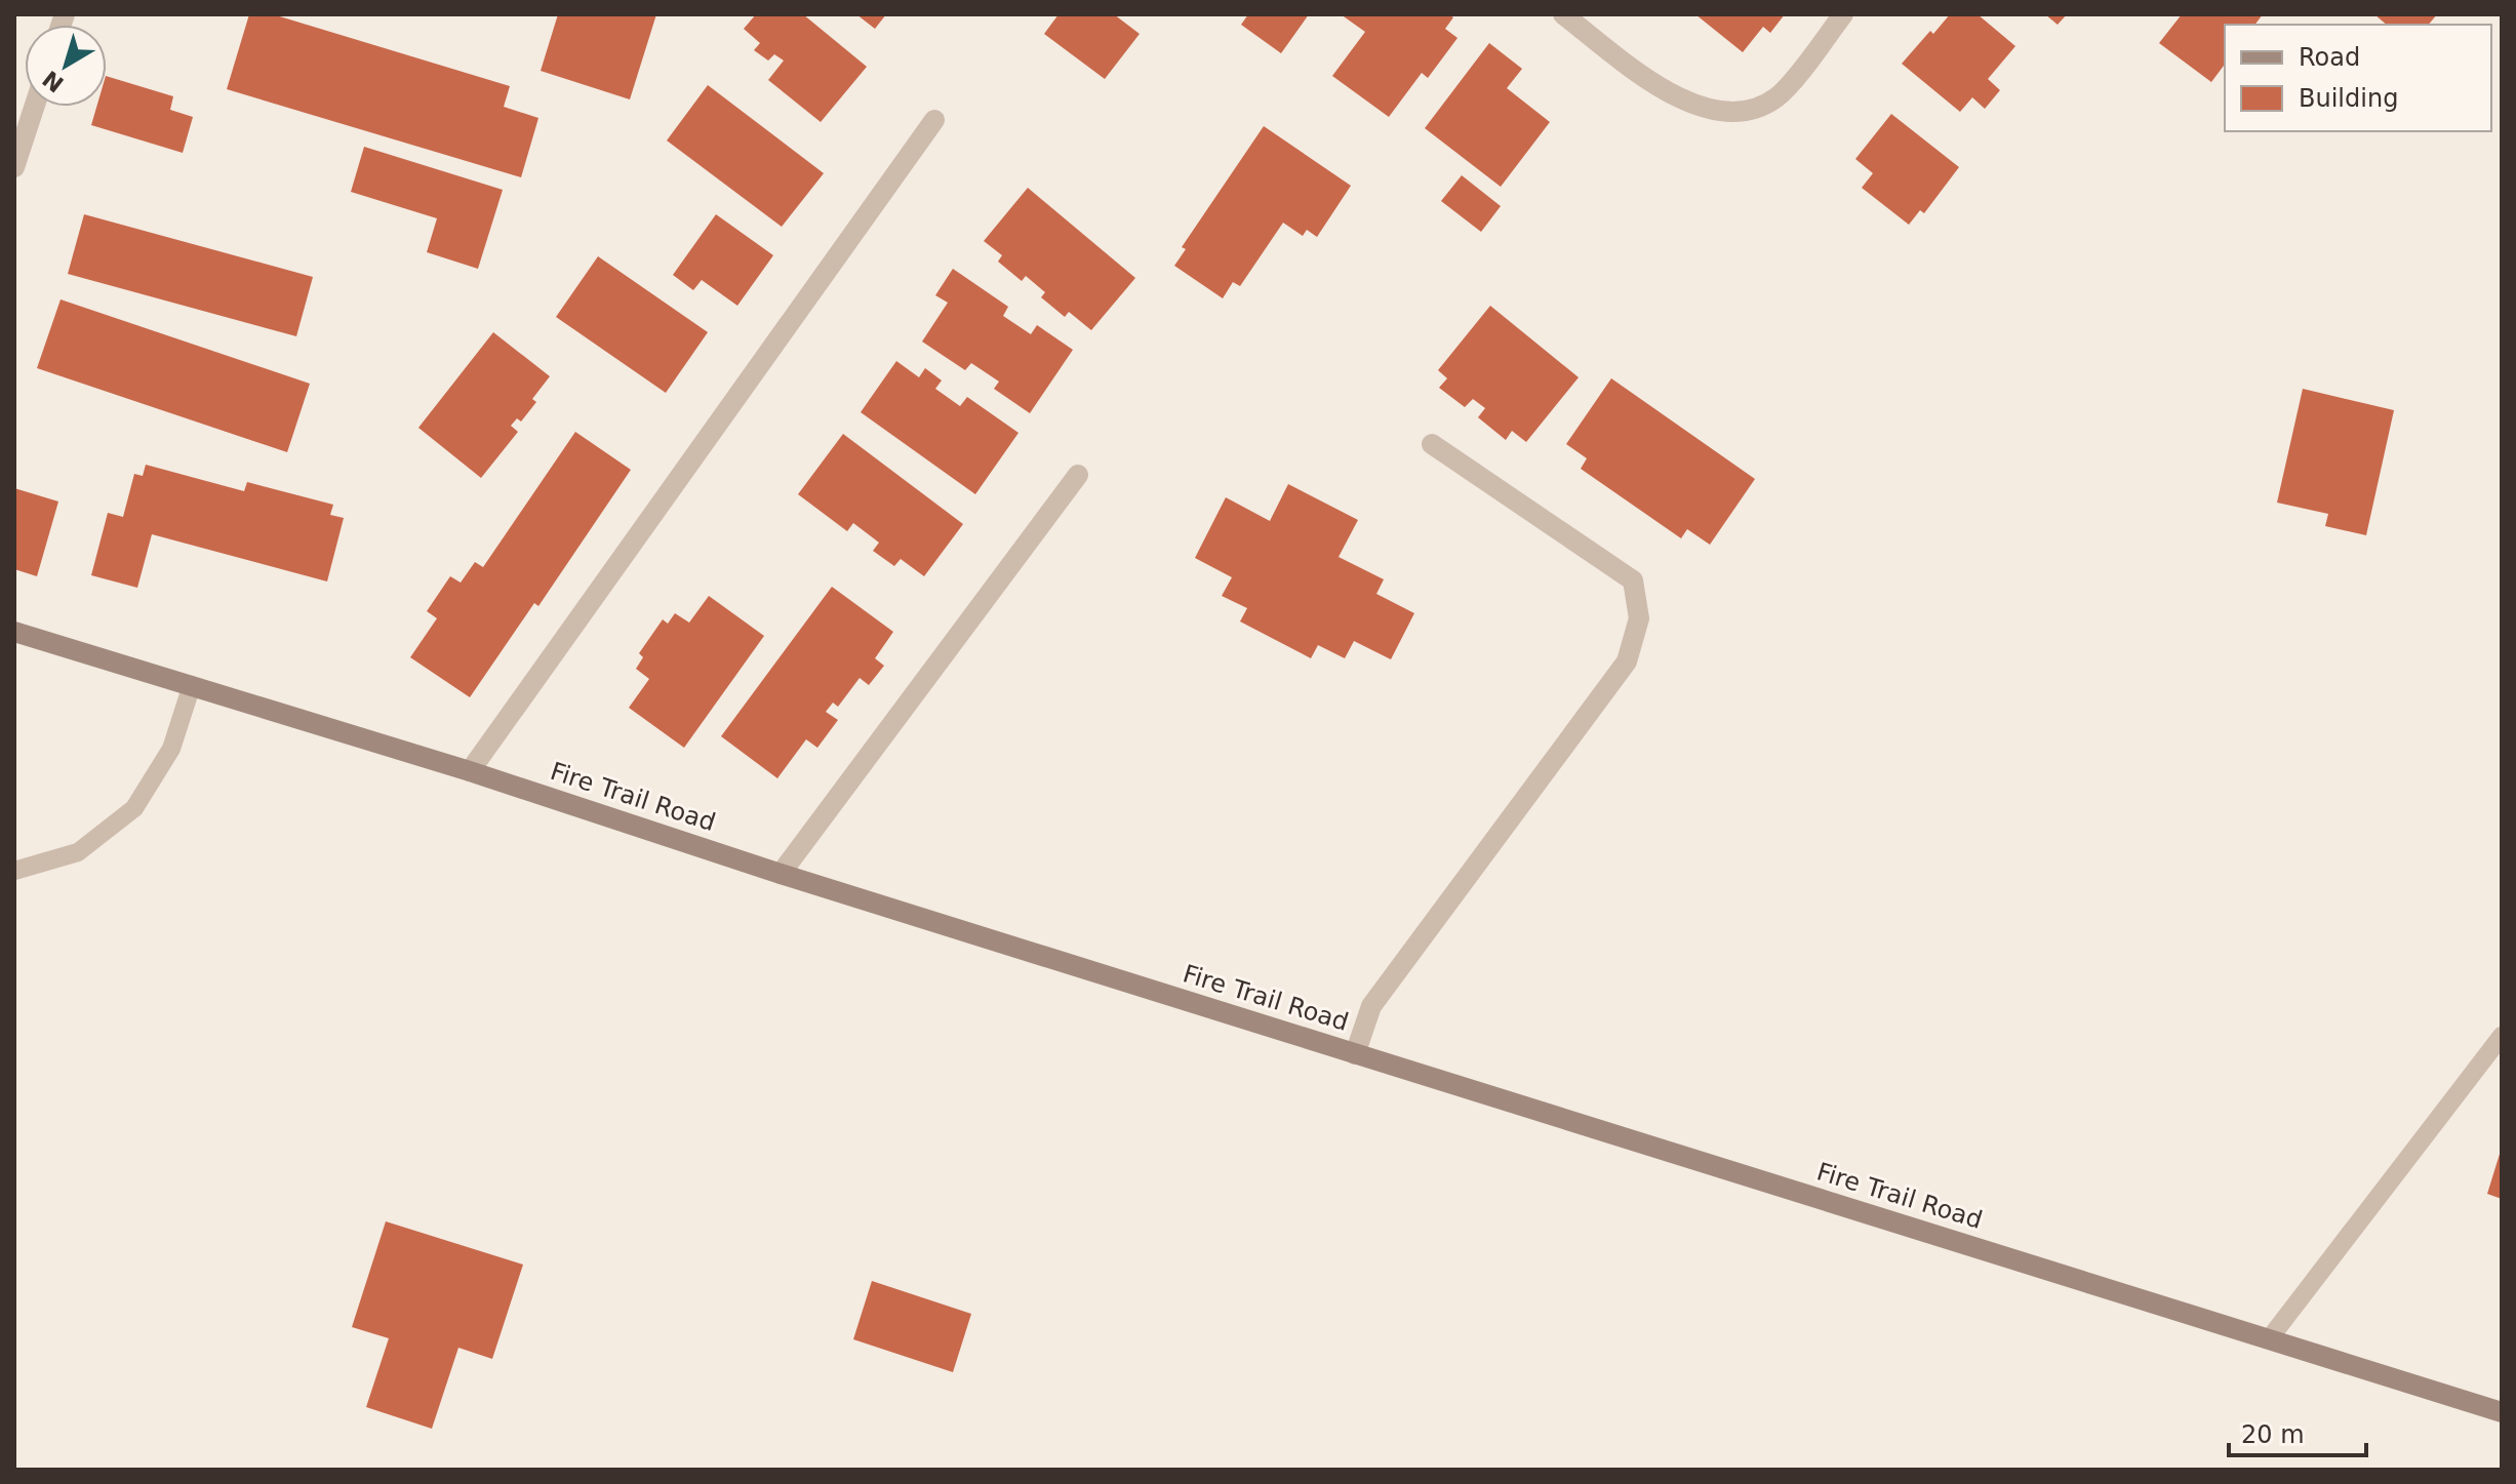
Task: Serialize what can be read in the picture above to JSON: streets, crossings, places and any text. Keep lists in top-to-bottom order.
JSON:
{
  "streets": {
    "main road": ["Fire Trail Road"]
  },
  "legend": ["Road", "Building"],
  "scale_bar": "20 m",
  "north": "bottom left"
}
